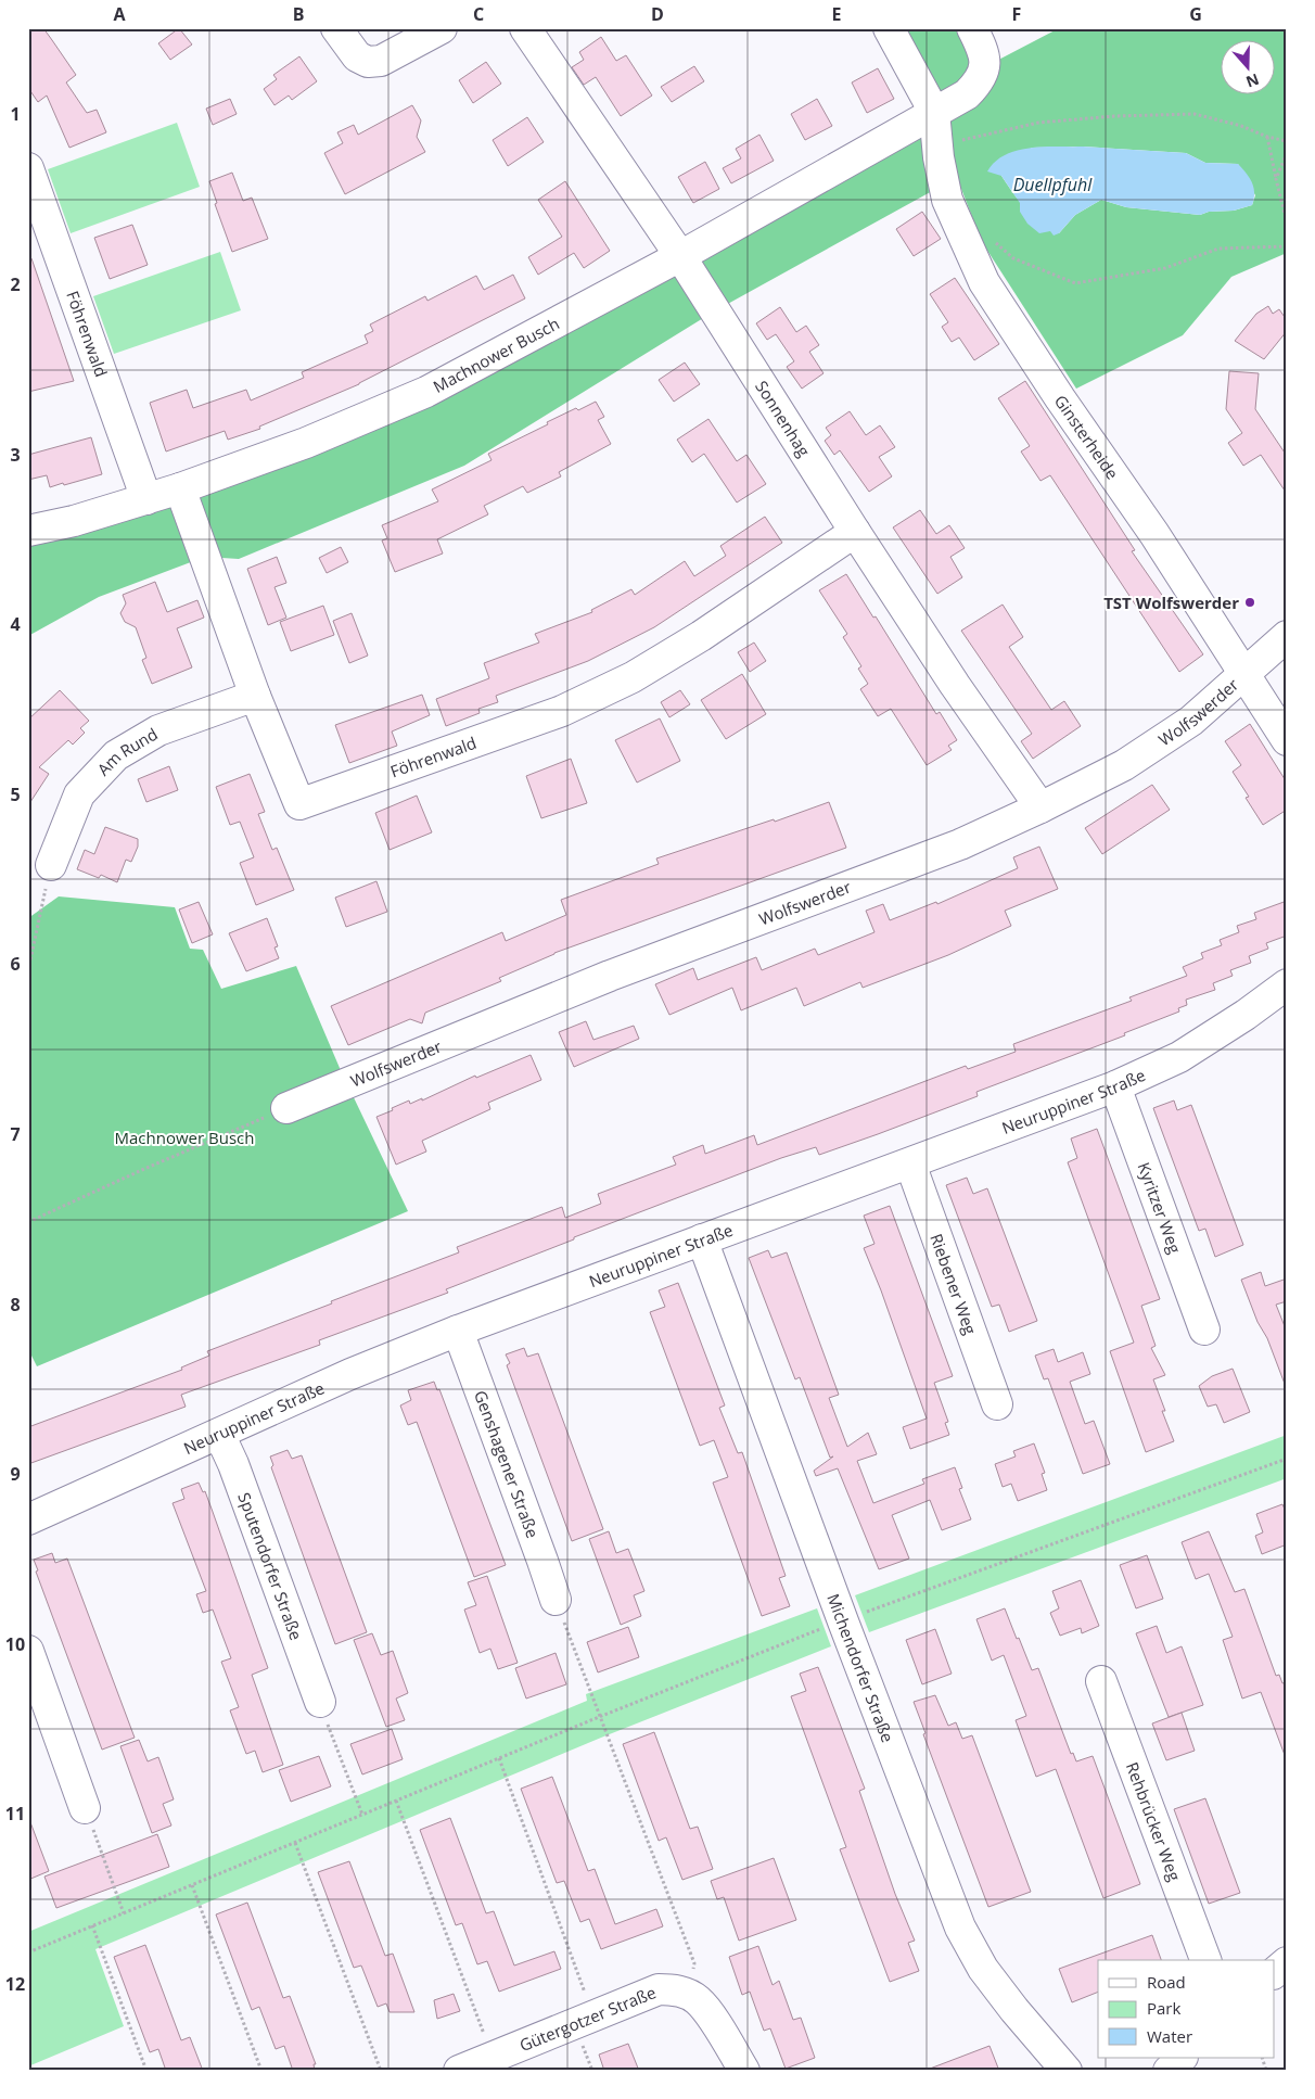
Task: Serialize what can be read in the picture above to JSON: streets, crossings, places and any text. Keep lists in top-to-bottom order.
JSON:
{
  "streets": {
    "street": [
      "Föhrenwald",
      "Machnower Busch",
      "Sonnenhag",
      "Ginsterheide",
      "Wolfswerder",
      "Am Rund",
      "Neuruppiner Straße",
      "Kyritzer Weg",
      "Riebener Weg",
      "Genshagener Straße",
      "Sputendorfer Straße",
      "Michendorfer Straße",
      "Rehbrücker Weg",
      "Gütergotzer Straße"
    ]
  },
  "crossings": [
    ["Föhrenwald", "Machnower Busch"],
    ["Föhrenwald", "Sonnenhag"],
    ["Föhrenwald", "Am Rund"],
    ["Machnower Busch", "Sonnenhag"],
    ["Machnower Busch", "Ginsterheide"],
    ["Sonnenhag", "Wolfswerder"],
    ["Ginsterheide", "Wolfswerder"],
    ["Neuruppiner Straße", "Kyritzer Weg"],
    ["Neuruppiner Straße", "Riebener Weg"],
    ["Neuruppiner Straße", "Genshagener Straße"],
    ["Neuruppiner Straße", "Sputendorfer Straße"],
    ["Neuruppiner Straße", "Michendorfer Straße"]
  ],
  "water": ["Duellpfuhl"],
  "parks": ["Machnower Busch"],
  "places": ["TST Wolfswerder"],
  "legend": ["Road", "Park", "Water"],
  "north": "bottom",
  "grid": {
    "columns": [
      "A",
      "B",
      "C",
      "D",
      "E",
      "F",
      "G"
    ],
    "rows": [
      "1",
      "2",
      "3",
      "4",
      "5",
      "6",
      "7",
      "8",
      "9",
      "10",
      "11",
      "12"
    ]
  }
}
